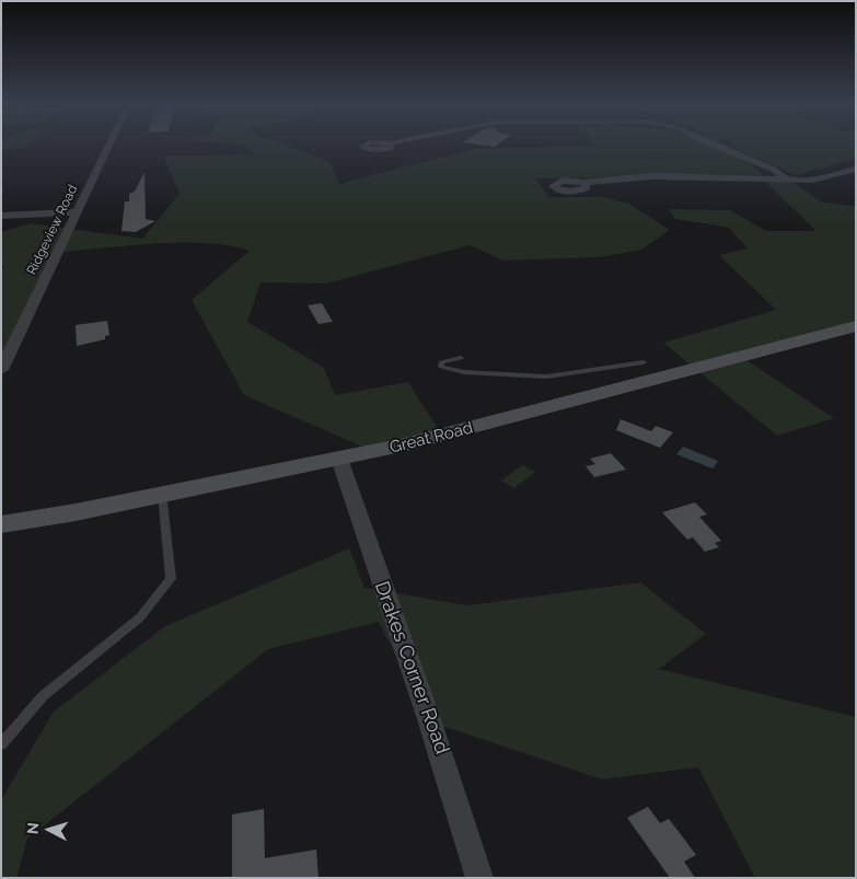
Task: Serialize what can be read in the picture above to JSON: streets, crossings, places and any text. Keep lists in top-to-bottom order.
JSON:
{
  "streets": {
    "street": ["Ridgeview Road", "Great Road", "Drakes Corner Road"]
  },
  "crossings": [
    ["Great Road", "Drakes Corner Road"]
  ],
  "north": "left"
}
